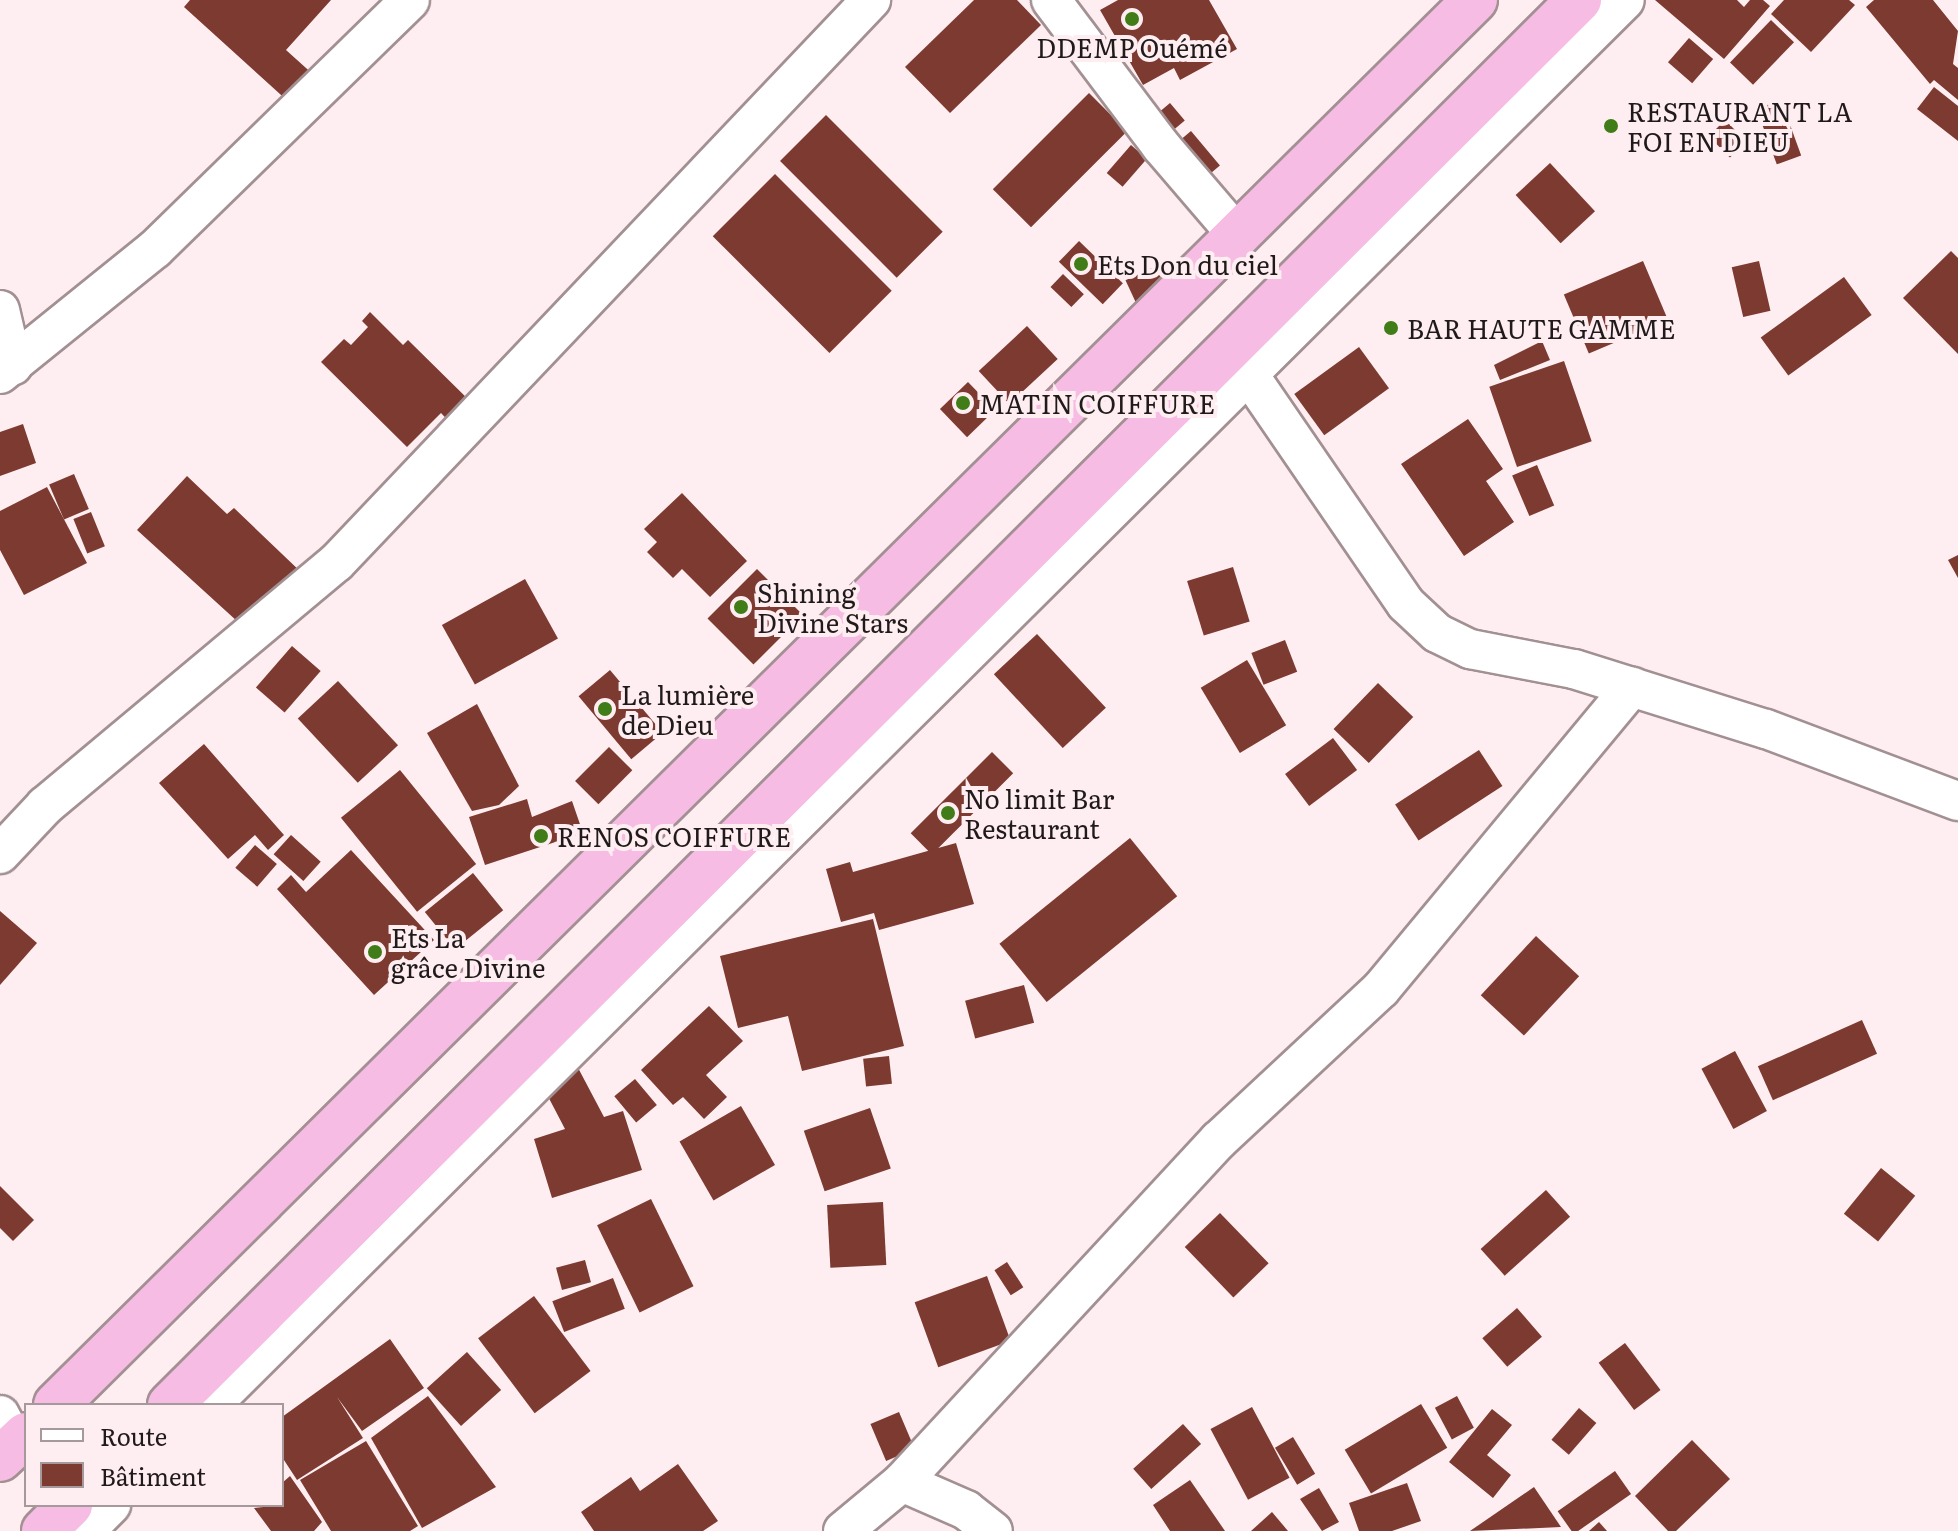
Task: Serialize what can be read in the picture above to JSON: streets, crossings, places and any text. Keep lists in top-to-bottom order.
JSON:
{
  "places": [
    "DDEMP Ouémé",
    "RESTAURANT LA FOI EN DIEU",
    "Ets Don du ciel",
    "BAR HAUTE GAMME",
    "MATIN COIFFURE",
    "Shining Divine Stars",
    "La lumière de Dieu",
    "No limit Bar Restaurant",
    "RENOS COIFFURE",
    "Ets La grâce Divine"
  ],
  "legend": ["Route", "Bâtiment"]
}
